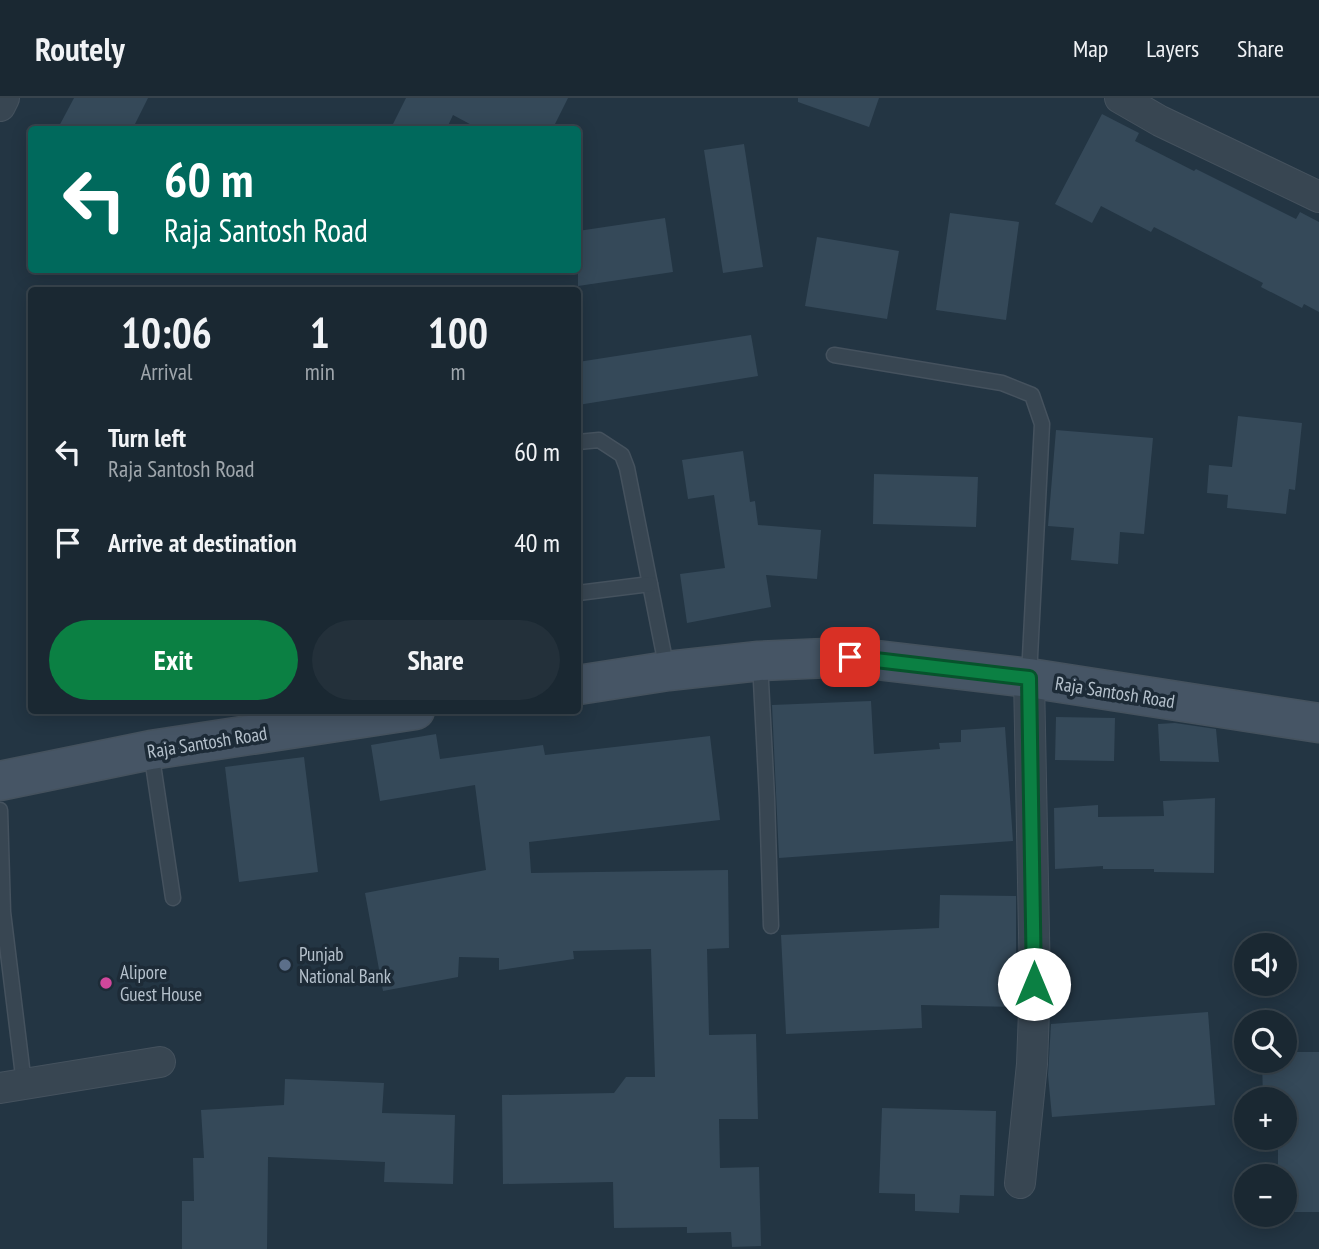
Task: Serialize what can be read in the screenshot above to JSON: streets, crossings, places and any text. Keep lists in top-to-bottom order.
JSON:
{
  "streets": {
    "main road": ["Raja Santosh Road"]
  },
  "places": ["Punjab National Bank", "Alipore Guest House"],
  "page": {
    "header": "Routely",
    "nav": ["Map", "Layers", "Share"],
    "turn": ["60 m", "Raja Santosh Road"],
    "eta": [
      "10:06",
      "Arrival",
      "1",
      "min",
      "100",
      "m"
    ],
    "list": [
      {
        "name": "Turn left",
        "note": "Raja Santosh Road",
        "value": "60 m"
      },
      {
        "name": "Arrive at destination",
        "value": "40 m"
      }
    ],
    "buttons": ["Exit", "Share"],
    "map_buttons": ["+", "−"]
  }
}
